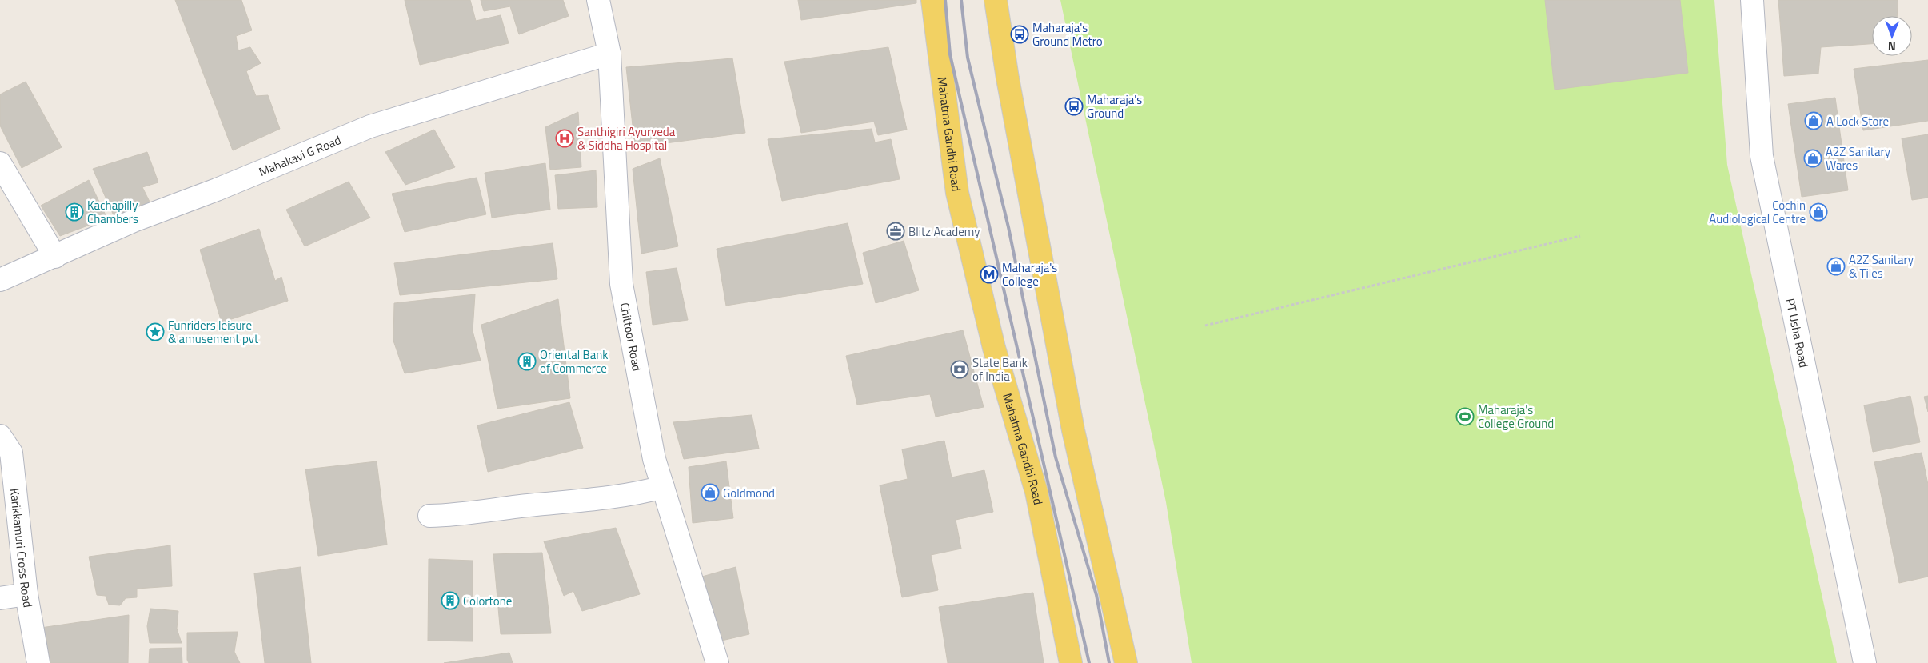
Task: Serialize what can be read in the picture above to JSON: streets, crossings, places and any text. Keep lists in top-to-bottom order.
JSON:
{
  "streets": {
    "main road": ["Mahatma Gandhi Road"],
    "street": [
      "Mahakavi G Road",
      "PT Usha Road",
      "Chittoor Road",
      "Karikkamuri Cross Road"
    ]
  },
  "crossings": [
    ["Mahakavi G Road", "Chittoor Road"]
  ],
  "places": {
    "bus stop": ["Maharaja's Ground Metro", "Maharaja's Ground"],
    "shop": [
      "A Lock Store",
      "A2Z Sanitary Wares",
      "Cochin Audiological Centre",
      "A2Z Sanitary & Tiles",
      "Goldmond"
    ],
    "hospital": ["Santhigiri Ayurveda & Siddha Hospital"],
    "building": ["Kachapilly Chambers", "Oriental Bank of Commerce", "Colortone"],
    "office": ["Blitz Academy"],
    "metro station": ["Maharaja's College"],
    "place": ["Funriders leisure & amusement pvt"],
    "bank": ["State Bank of India"],
    "sports": ["Maharaja's College Ground"]
  },
  "north": "bottom"
}
